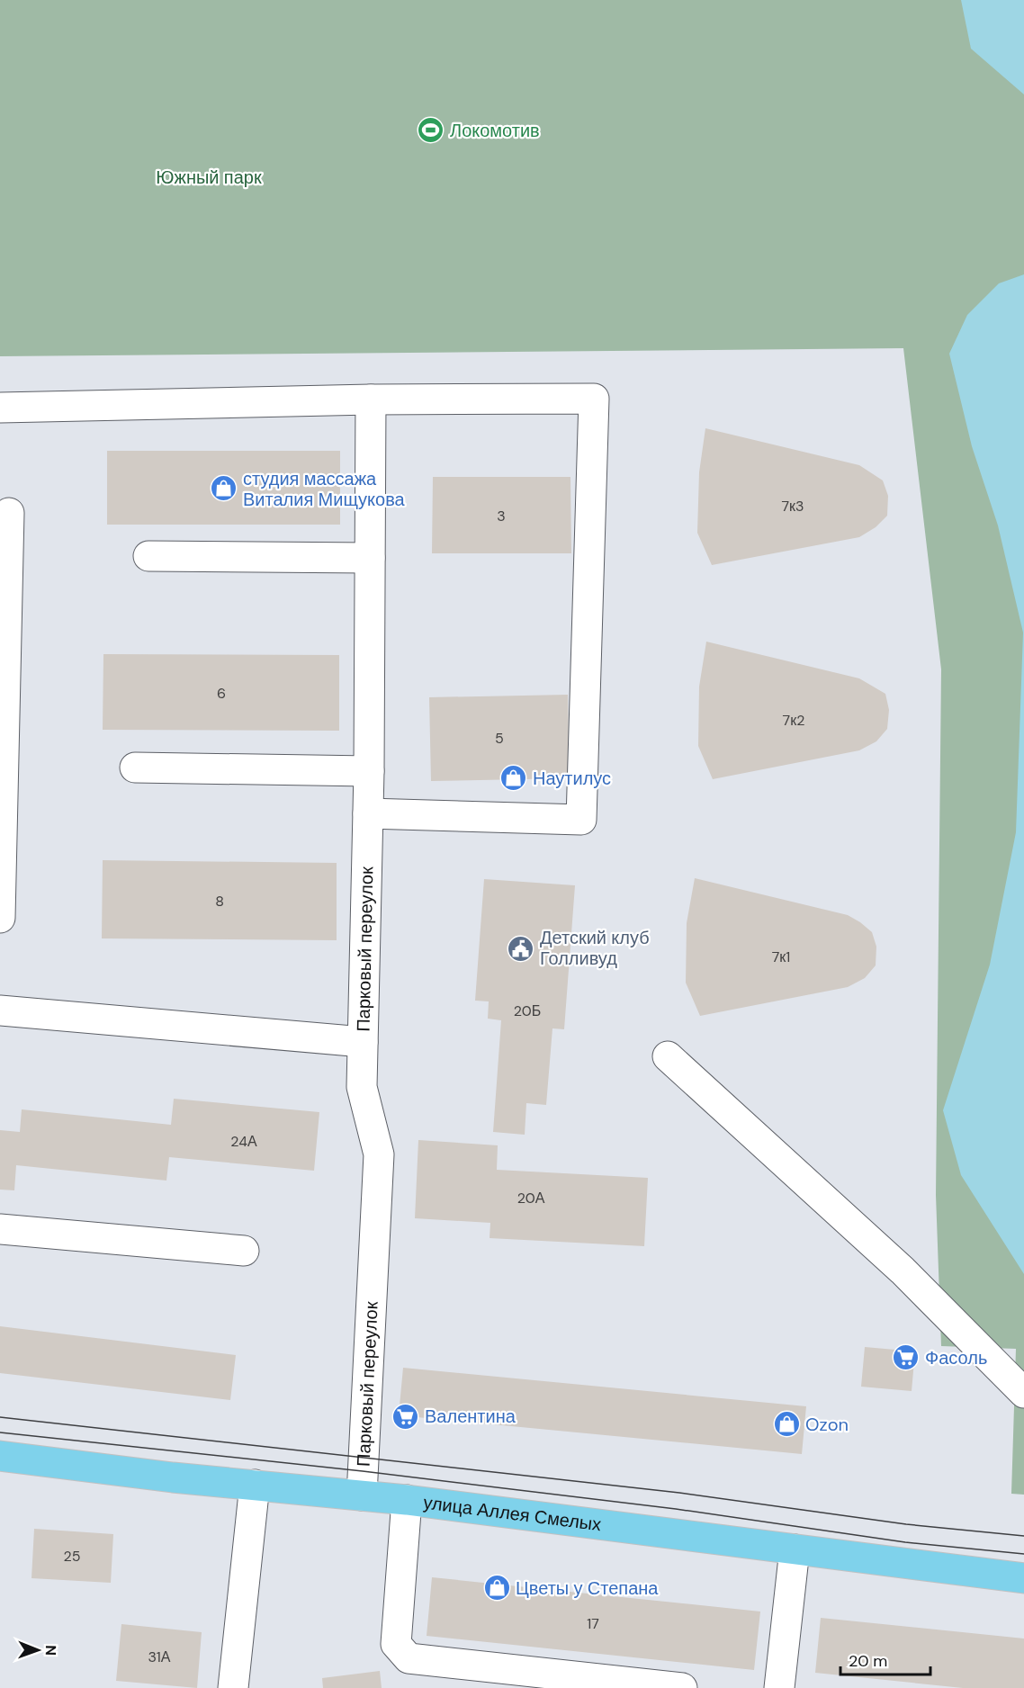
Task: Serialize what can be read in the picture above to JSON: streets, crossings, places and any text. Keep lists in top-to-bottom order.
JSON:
{
  "streets": {
    "main road": ["улица Аллея Смелых"],
    "street": ["Парковый переулок"]
  },
  "crossings": [
    ["Парковый переулок", "улица Аллея Смелых"]
  ],
  "parks": ["Южный парк"],
  "places": {
    "sports": ["Локомотив"],
    "shop": [
      "студия массажа Виталия Мищукова",
      "Наутилус",
      "Ozon",
      "Цветы у Степана"
    ],
    "public building": ["Детский клуб Голливуд"],
    "supermarket": ["Фасоль", "Валентина"]
  },
  "house_numbers": [
    "7к3",
    "3",
    "6",
    "7к2",
    "5",
    "8",
    "7к1",
    "20Б",
    "24А",
    "20А",
    "25",
    "17",
    "31А"
  ],
  "scale_bar": "20 m",
  "north": "right"
}
